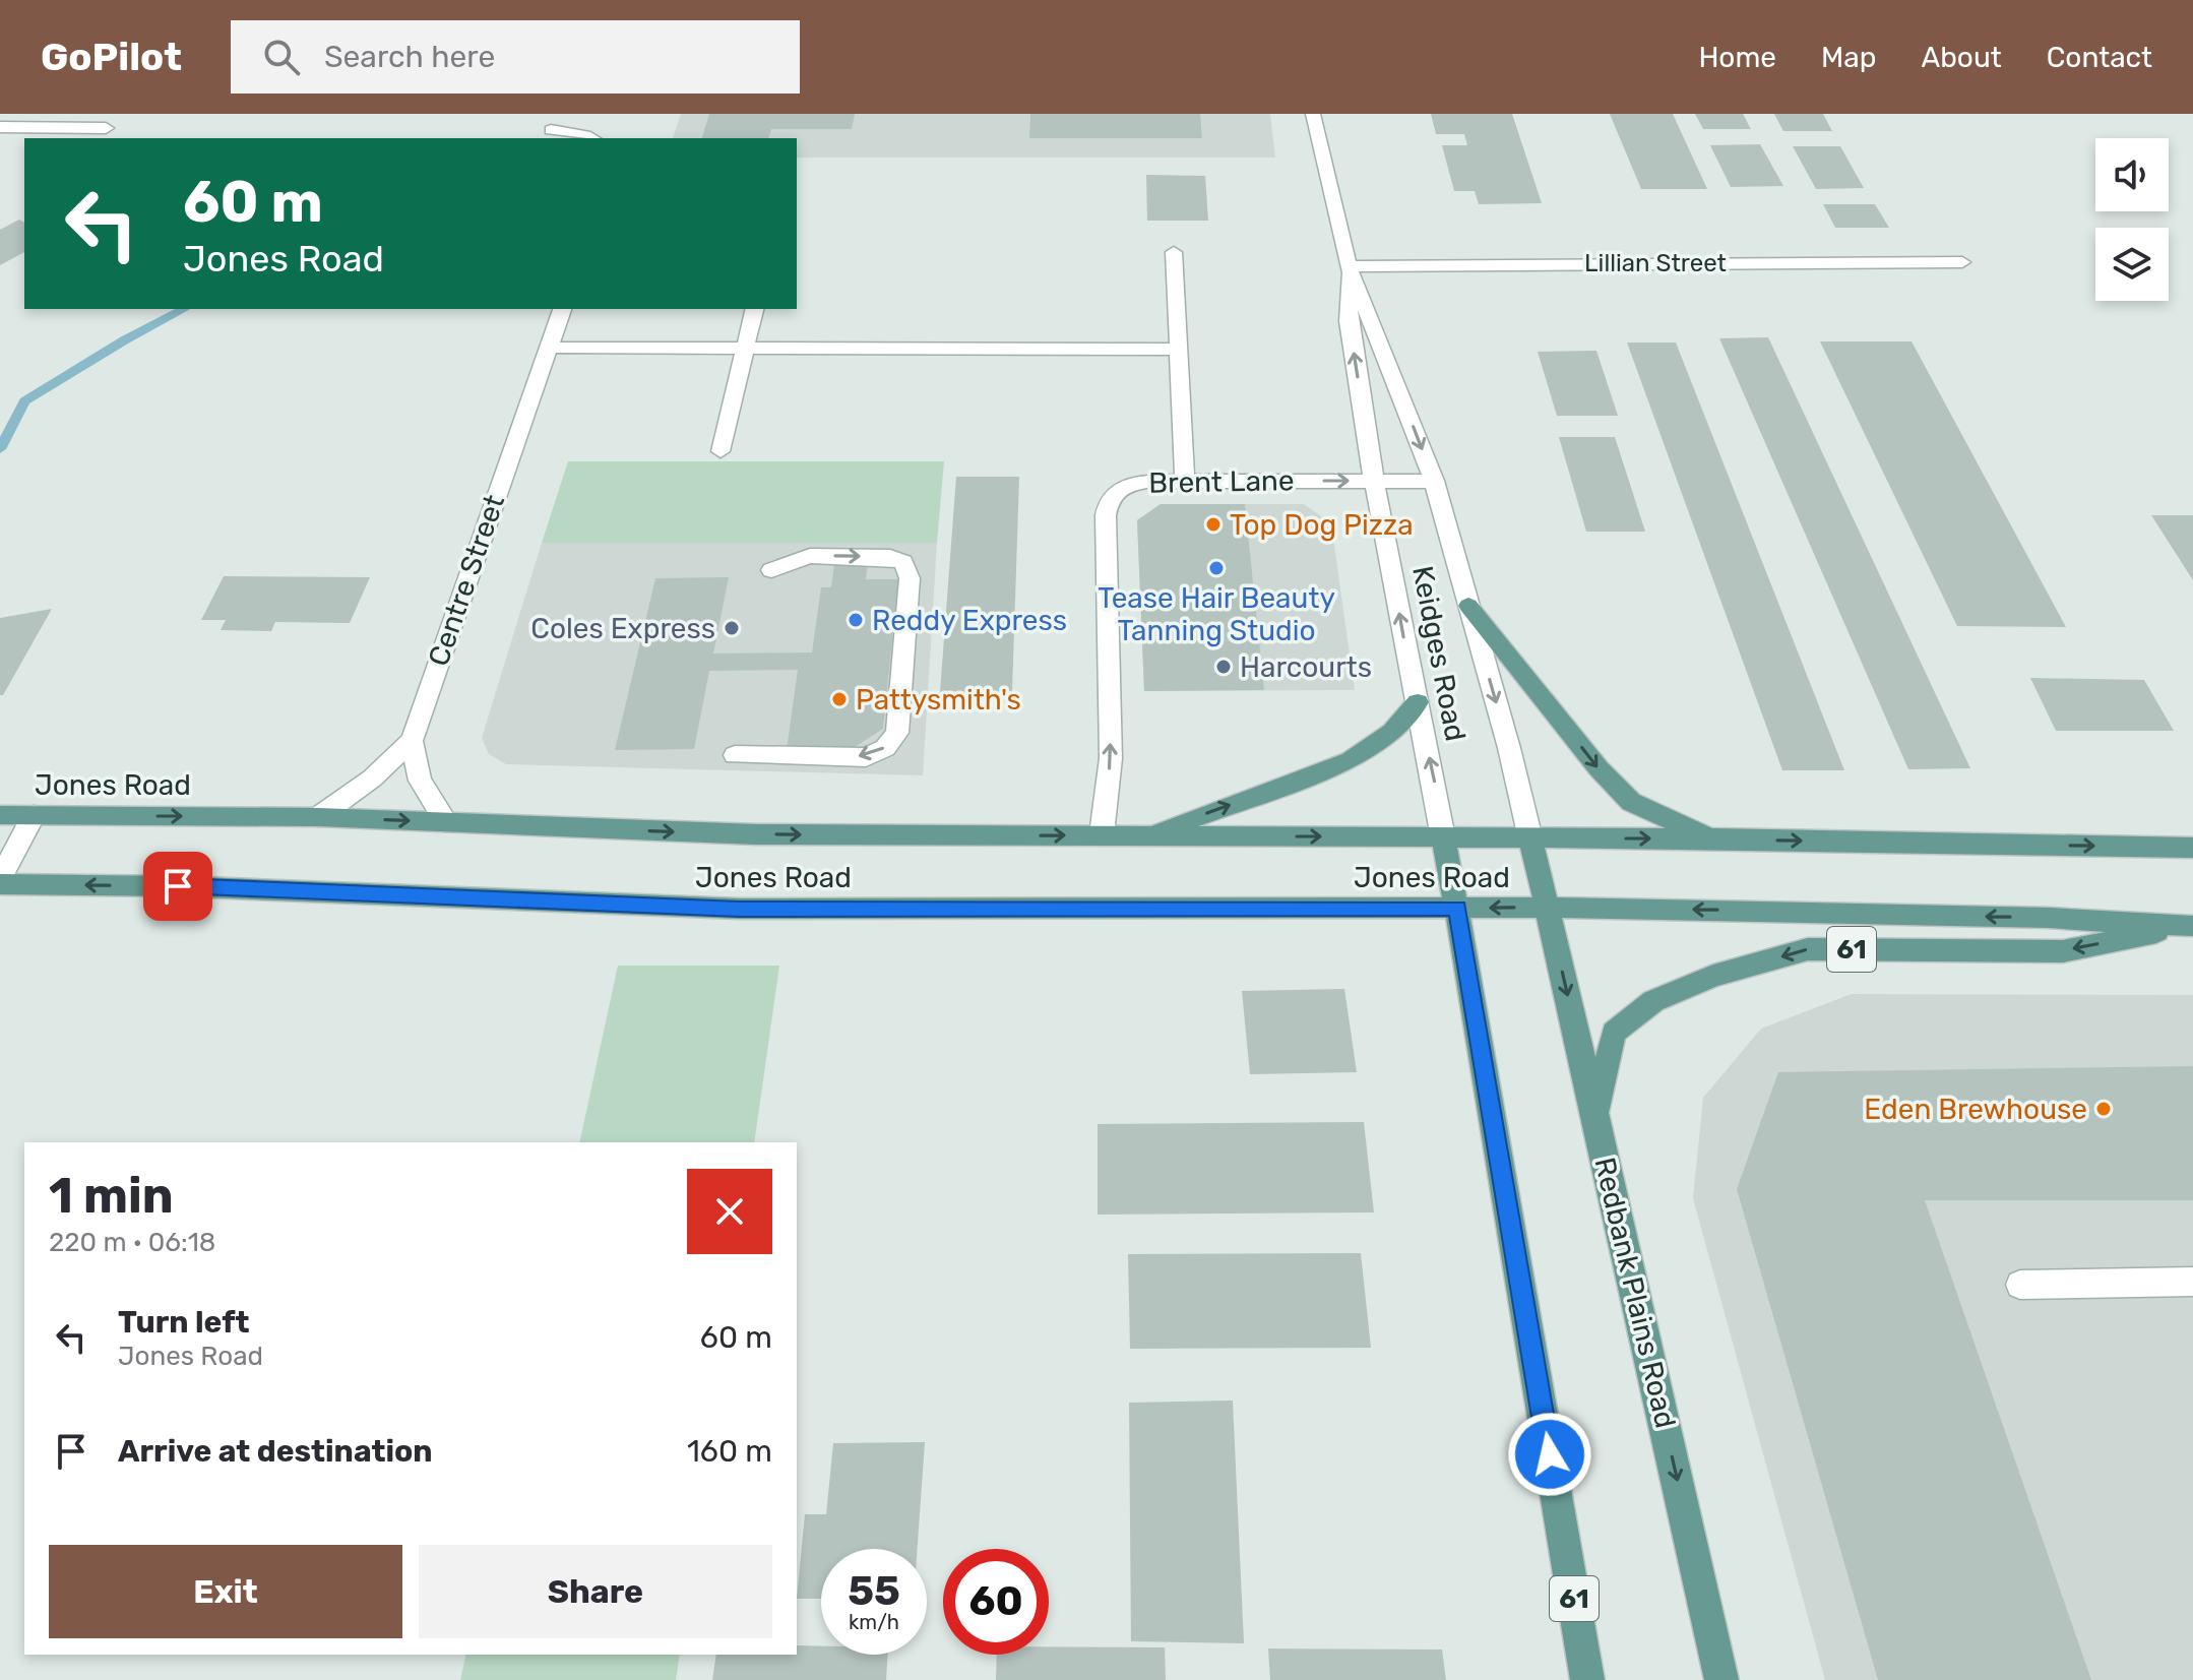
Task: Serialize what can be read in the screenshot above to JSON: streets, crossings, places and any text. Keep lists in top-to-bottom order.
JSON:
{
  "streets": {
    "main road": [
      "Keidges Road",
      "Jones Road",
      "61",
      "Redbank Plains Road"
    ],
    "street": ["Lillian Street", "Brent Lane", "Centre Street"]
  },
  "crossings": [
    ["Lillian Street", "Keidges Road"],
    ["Brent Lane", "Keidges Road"],
    ["Brent Lane", "Jones Road"],
    ["Centre Street", "Jones Road"],
    ["Keidges Road", "Jones Road"],
    ["Keidges Road", "61"],
    ["Keidges Road", "Redbank Plains Road"],
    ["Jones Road", "61"],
    ["Jones Road", "Redbank Plains Road"],
    ["61", "Redbank Plains Road"]
  ],
  "places": [
    "Top Dog Pizza",
    "Tease Hair Beauty Tanning Studio",
    "Reddy Express",
    "Coles Express",
    "Harcourts",
    "Pattysmith's",
    "Eden Brewhouse"
  ],
  "page": {
    "header": "GoPilot",
    "search": "Search here",
    "nav": [
      "Home",
      "Map",
      "About",
      "Contact"
    ],
    "turn": ["60 m", "Jones Road"],
    "heading": ["1 min", "220 m · 06:18"],
    "list": [
      {
        "name": "Turn left",
        "note": "Jones Road",
        "value": "60 m"
      },
      {
        "name": "Arrive at destination",
        "value": "160 m"
      }
    ],
    "buttons": ["Exit", "Share"],
    "speed": "55 km/h",
    "limit": "60"
  }
}
